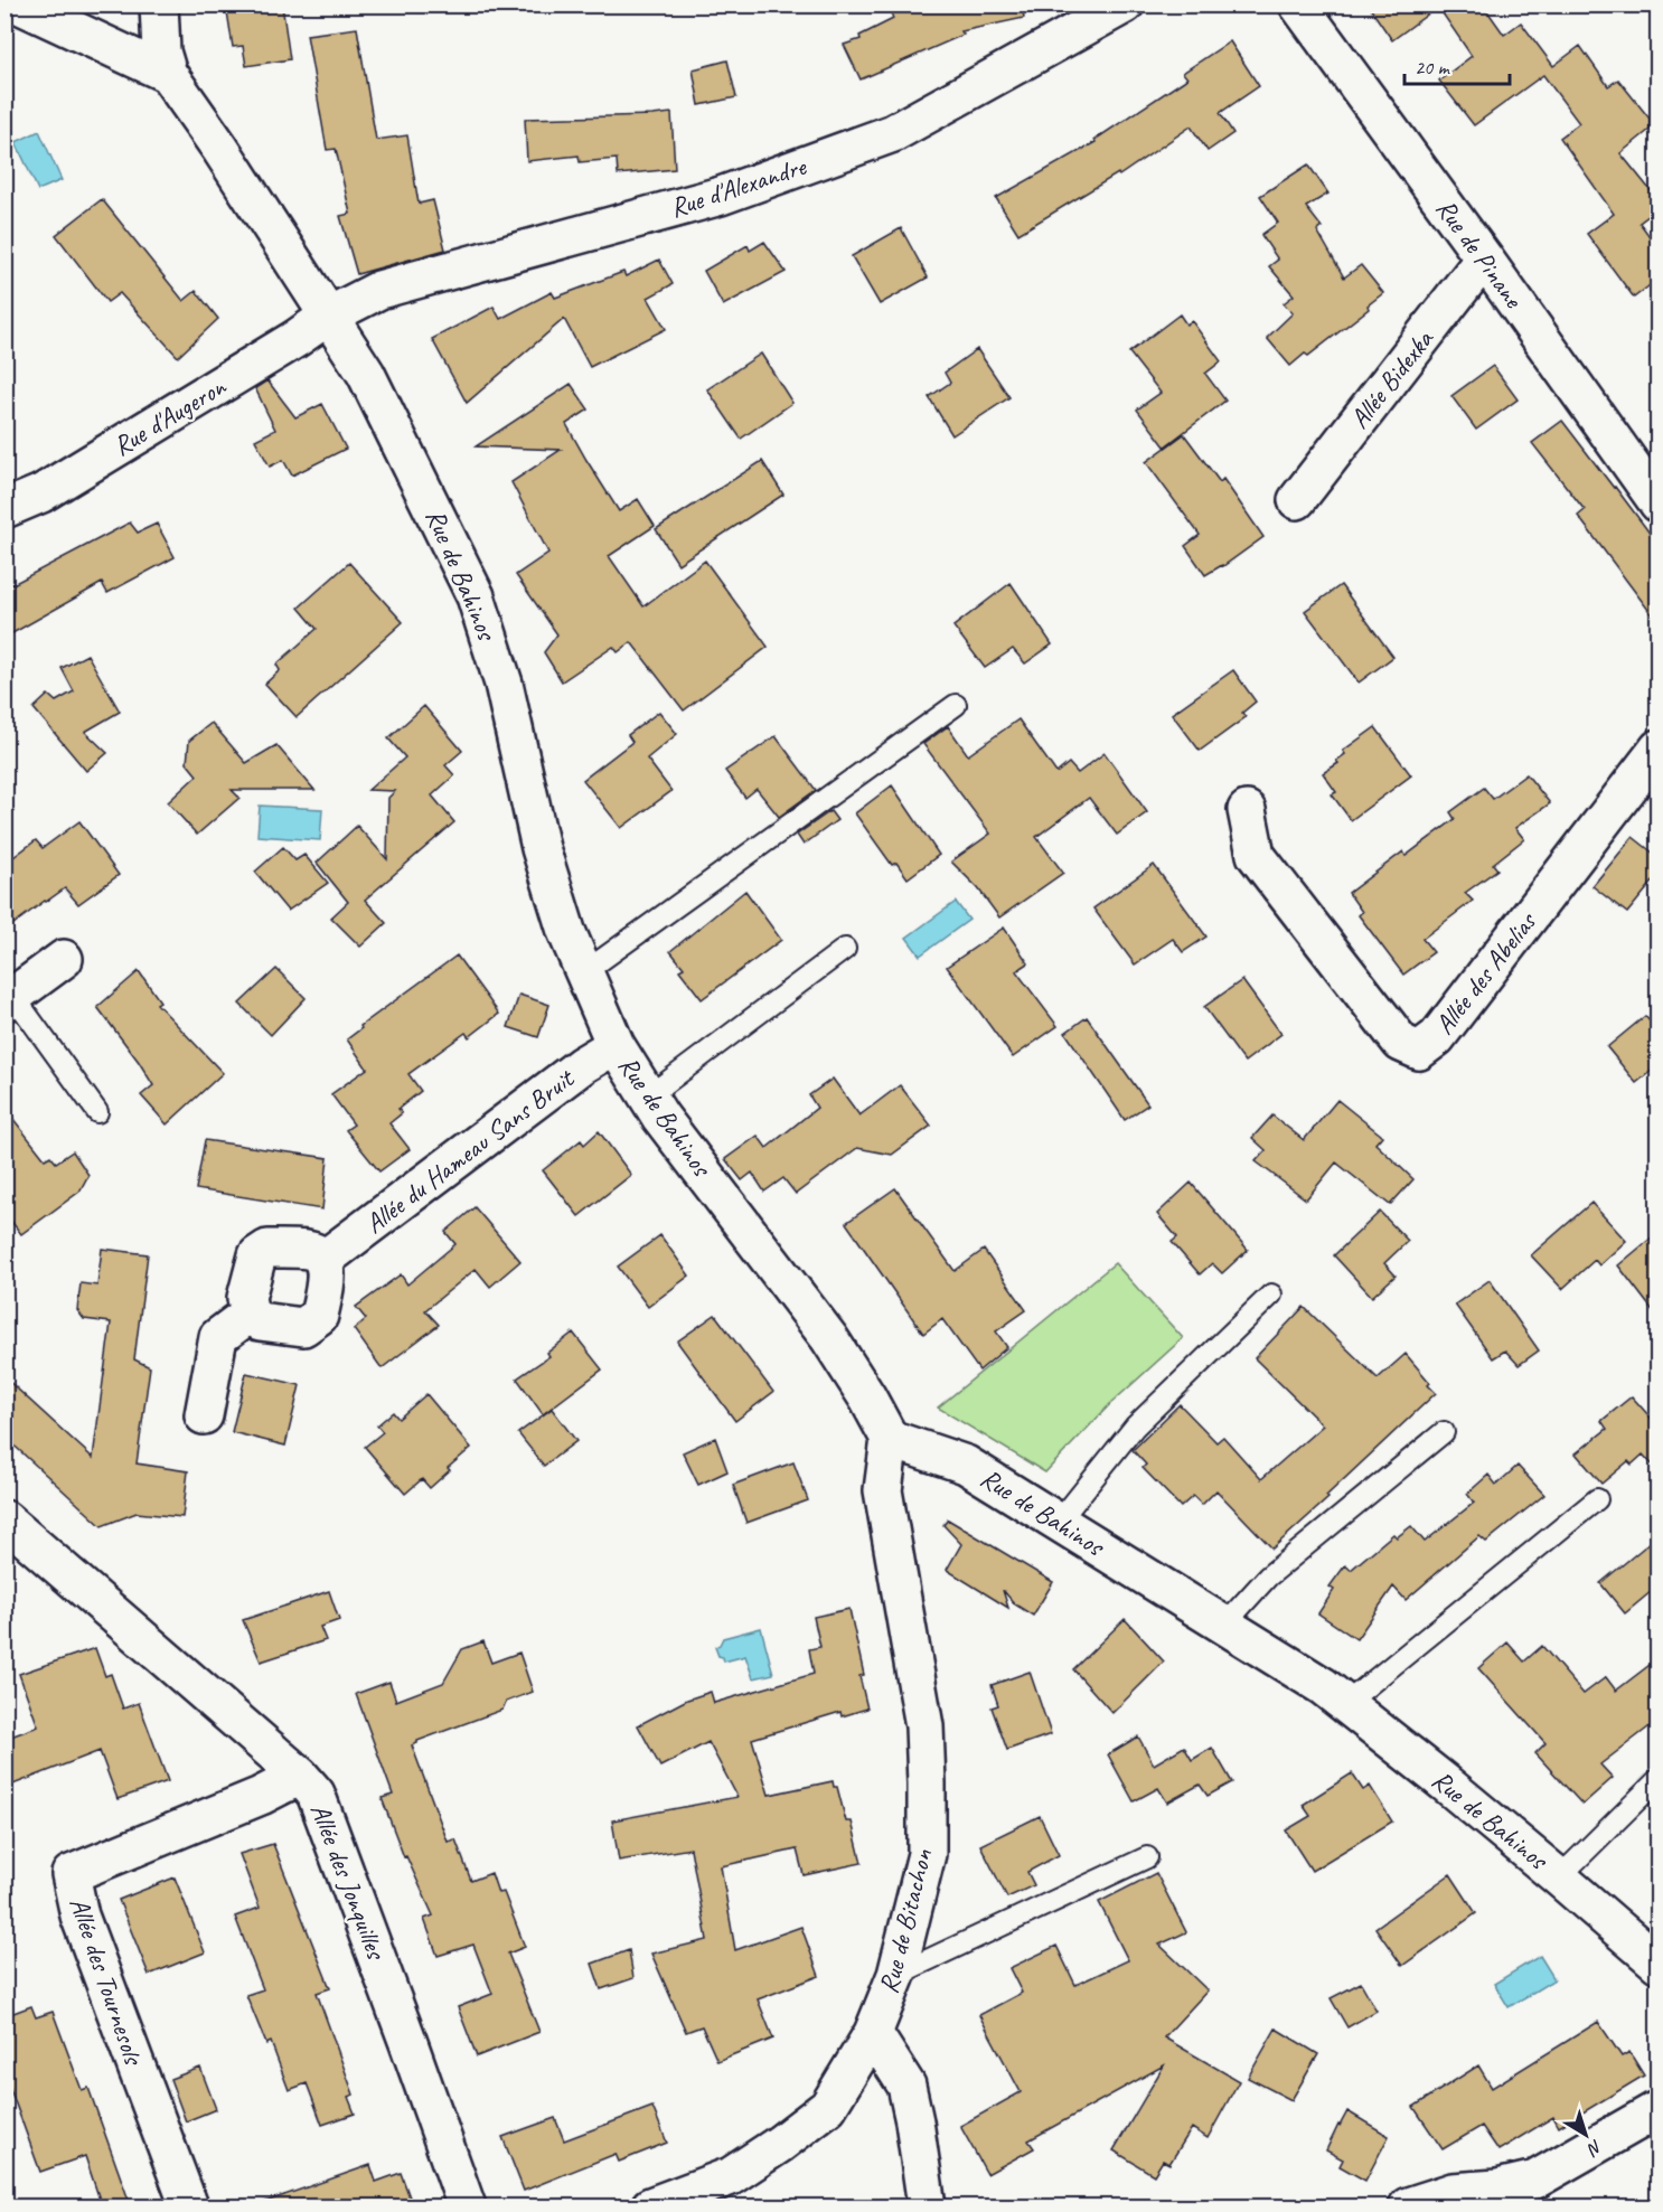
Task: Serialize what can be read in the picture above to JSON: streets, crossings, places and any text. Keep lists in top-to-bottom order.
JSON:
{
  "streets": {
    "street": [
      "Rue d'Alexandre",
      "Rue de Pinane",
      "Allée Bidexka",
      "Rue d'Augeron",
      "Rue de Bahinos",
      "Allée des Abelias",
      "Allée du Hameau Sans Bruit",
      "Allée des Jonquilles",
      "Rue de Bitachon",
      "Allée des Tournesols"
    ]
  },
  "crossings": [
    ["Rue d'Alexandre", "Rue d'Augeron"],
    ["Rue d'Alexandre", "Rue de Bahinos"],
    ["Rue de Pinane", "Allée Bidexka"],
    ["Rue d'Augeron", "Rue de Bahinos"],
    ["Rue de Bahinos", "Allée du Hameau Sans Bruit"],
    ["Rue de Bahinos", "Rue de Bitachon"],
    ["Allée des Jonquilles", "Allée des Tournesols"]
  ],
  "scale_bar": "20 m",
  "north": "bottom right"
}
